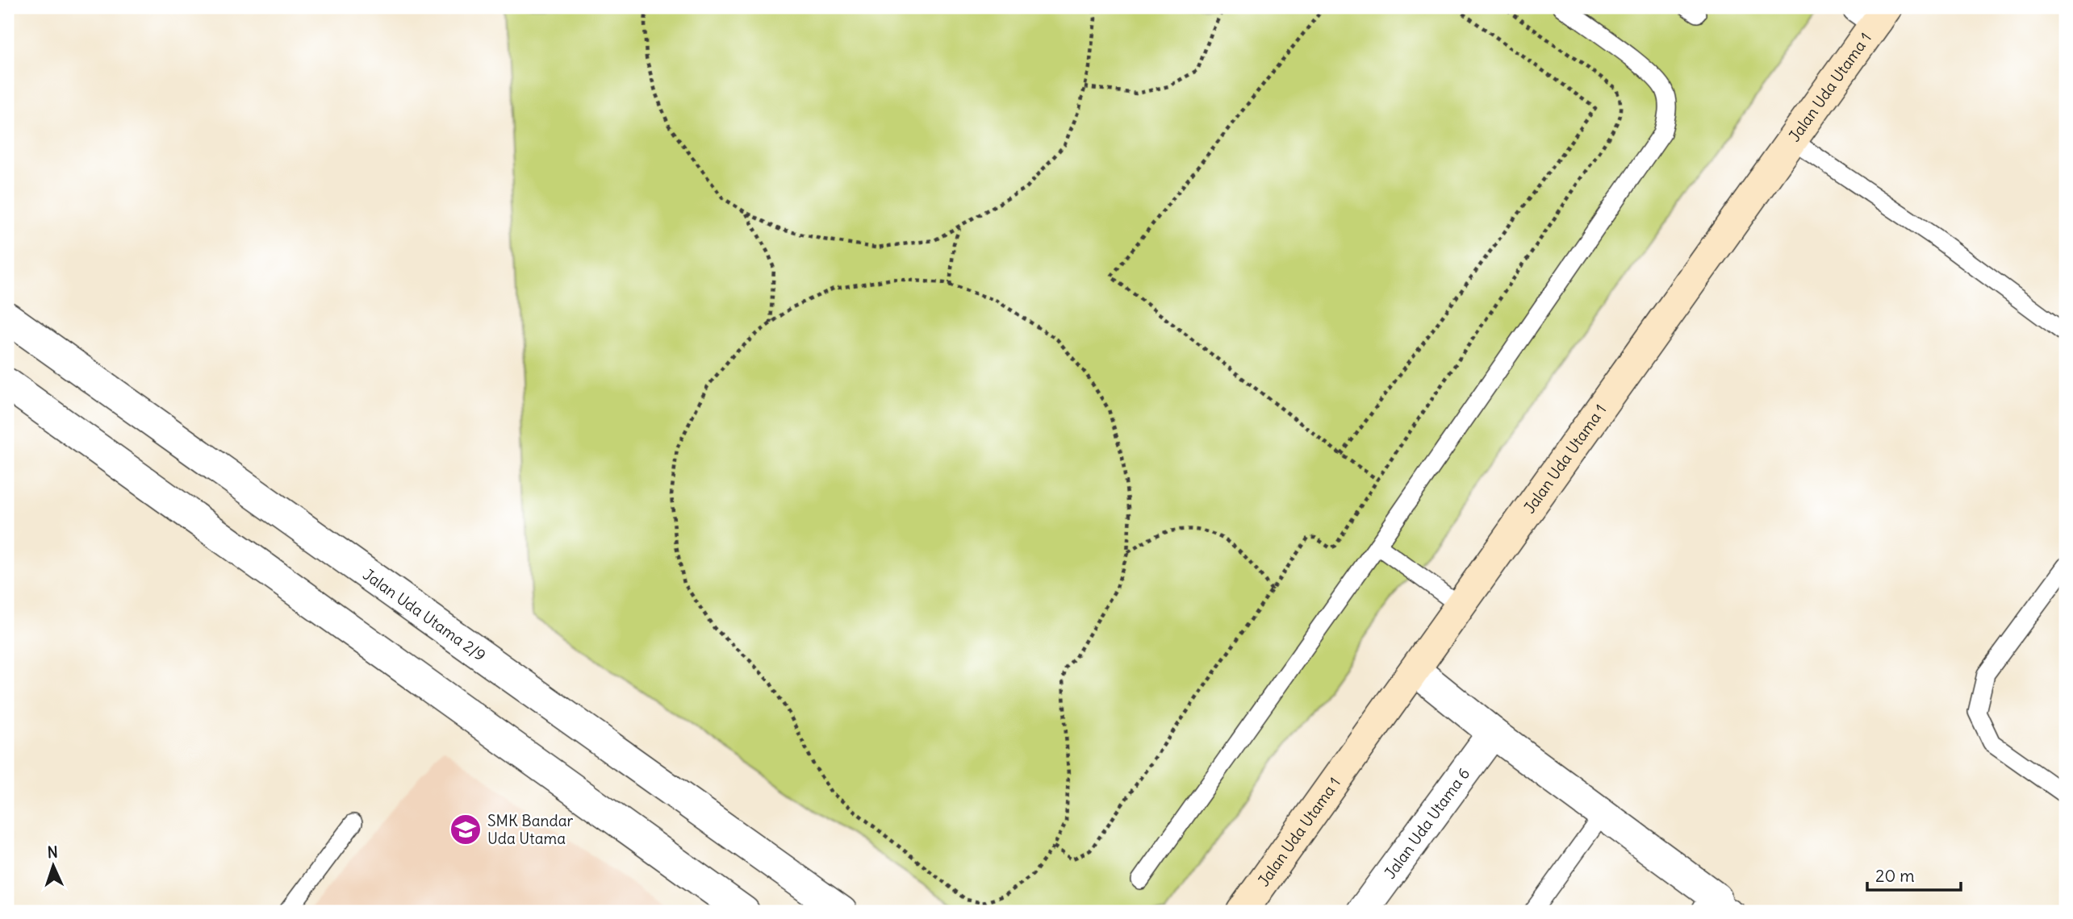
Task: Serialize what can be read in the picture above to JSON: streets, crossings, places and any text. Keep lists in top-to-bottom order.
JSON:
{
  "streets": {
    "street": ["Jalan Uda Utama 1", "Jalan Uda Utama 2/9", "Jalan Uda Utama 6"]
  },
  "places": {
    "school or university": ["SMK Bandar Uda Utama"]
  },
  "scale_bar": "20 m",
  "north": "top"
}
